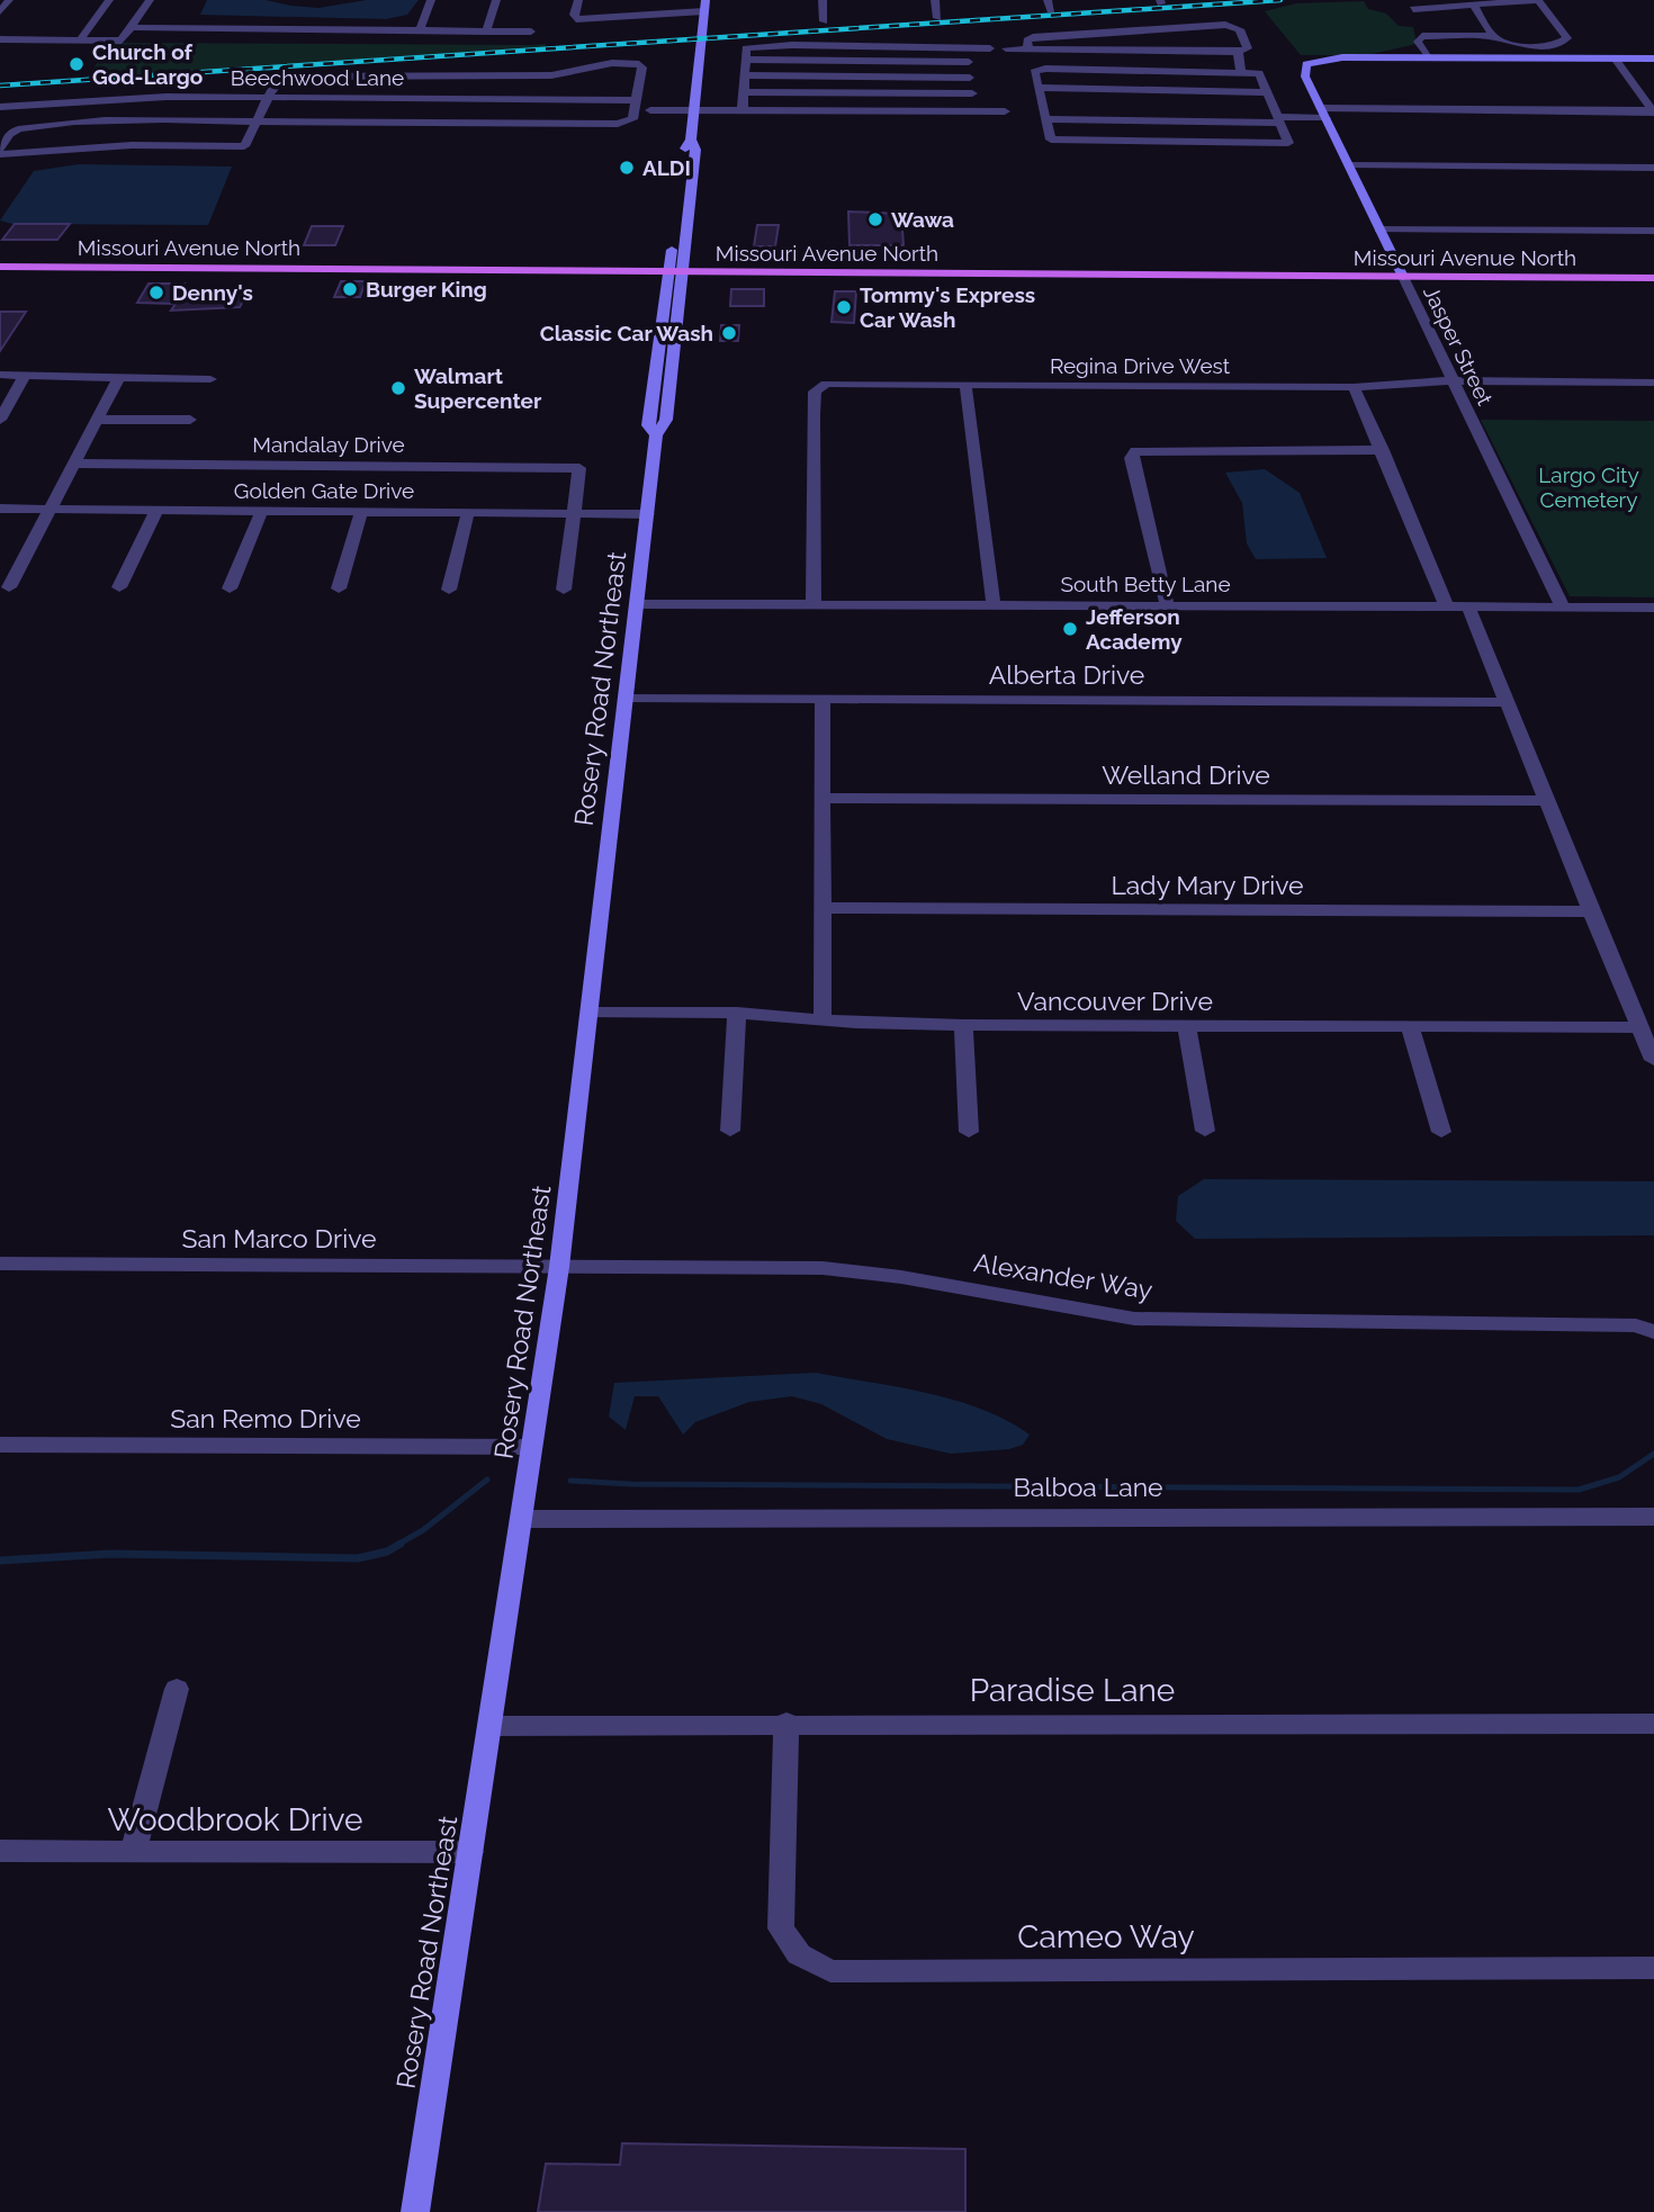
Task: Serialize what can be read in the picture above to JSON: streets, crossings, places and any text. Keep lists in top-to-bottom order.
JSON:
{
  "streets": {
    "main road": ["Missouri Avenue North"],
    "street": [
      "Beechwood Lane",
      "Jasper Street",
      "Regina Drive West",
      "Mandalay Drive",
      "Golden Gate Drive",
      "South Betty Lane",
      "Alberta Drive",
      "Rosery Road Northeast",
      "Welland Drive",
      "Lady Mary Drive",
      "Vancouver Drive",
      "San Marco Drive",
      "Alexander Way",
      "San Remo Drive",
      "Balboa Lane",
      "Paradise Lane",
      "Woodbrook Drive",
      "Cameo Way"
    ]
  },
  "crossings": [
    ["Missouri Avenue North", "Jasper Street"],
    ["Missouri Avenue North", "Rosery Road Northeast"],
    ["Jasper Street", "Regina Drive West"],
    ["Jasper Street", "South Betty Lane"],
    ["Regina Drive West", "South Betty Lane"],
    ["Mandalay Drive", "Golden Gate Drive"],
    ["Golden Gate Drive", "Rosery Road Northeast"],
    ["South Betty Lane", "Rosery Road Northeast"],
    ["Alberta Drive", "Rosery Road Northeast"],
    ["Rosery Road Northeast", "Vancouver Drive"],
    ["Rosery Road Northeast", "San Marco Drive"],
    ["Rosery Road Northeast", "Alexander Way"],
    ["Rosery Road Northeast", "San Remo Drive"],
    ["Rosery Road Northeast", "Balboa Lane"],
    ["Rosery Road Northeast", "Paradise Lane"],
    ["Rosery Road Northeast", "Woodbrook Drive"],
    ["San Marco Drive", "Alexander Way"],
    ["Paradise Lane", "Cameo Way"]
  ],
  "parks": ["Largo City Cemetery"],
  "places": [
    "Church of God-Largo",
    "ALDI",
    "Wawa",
    "Burger King",
    "Denny's",
    "Tommy's Express Car Wash",
    "Classic Car Wash",
    "Walmart Supercenter",
    "Jefferson Academy"
  ]
}
